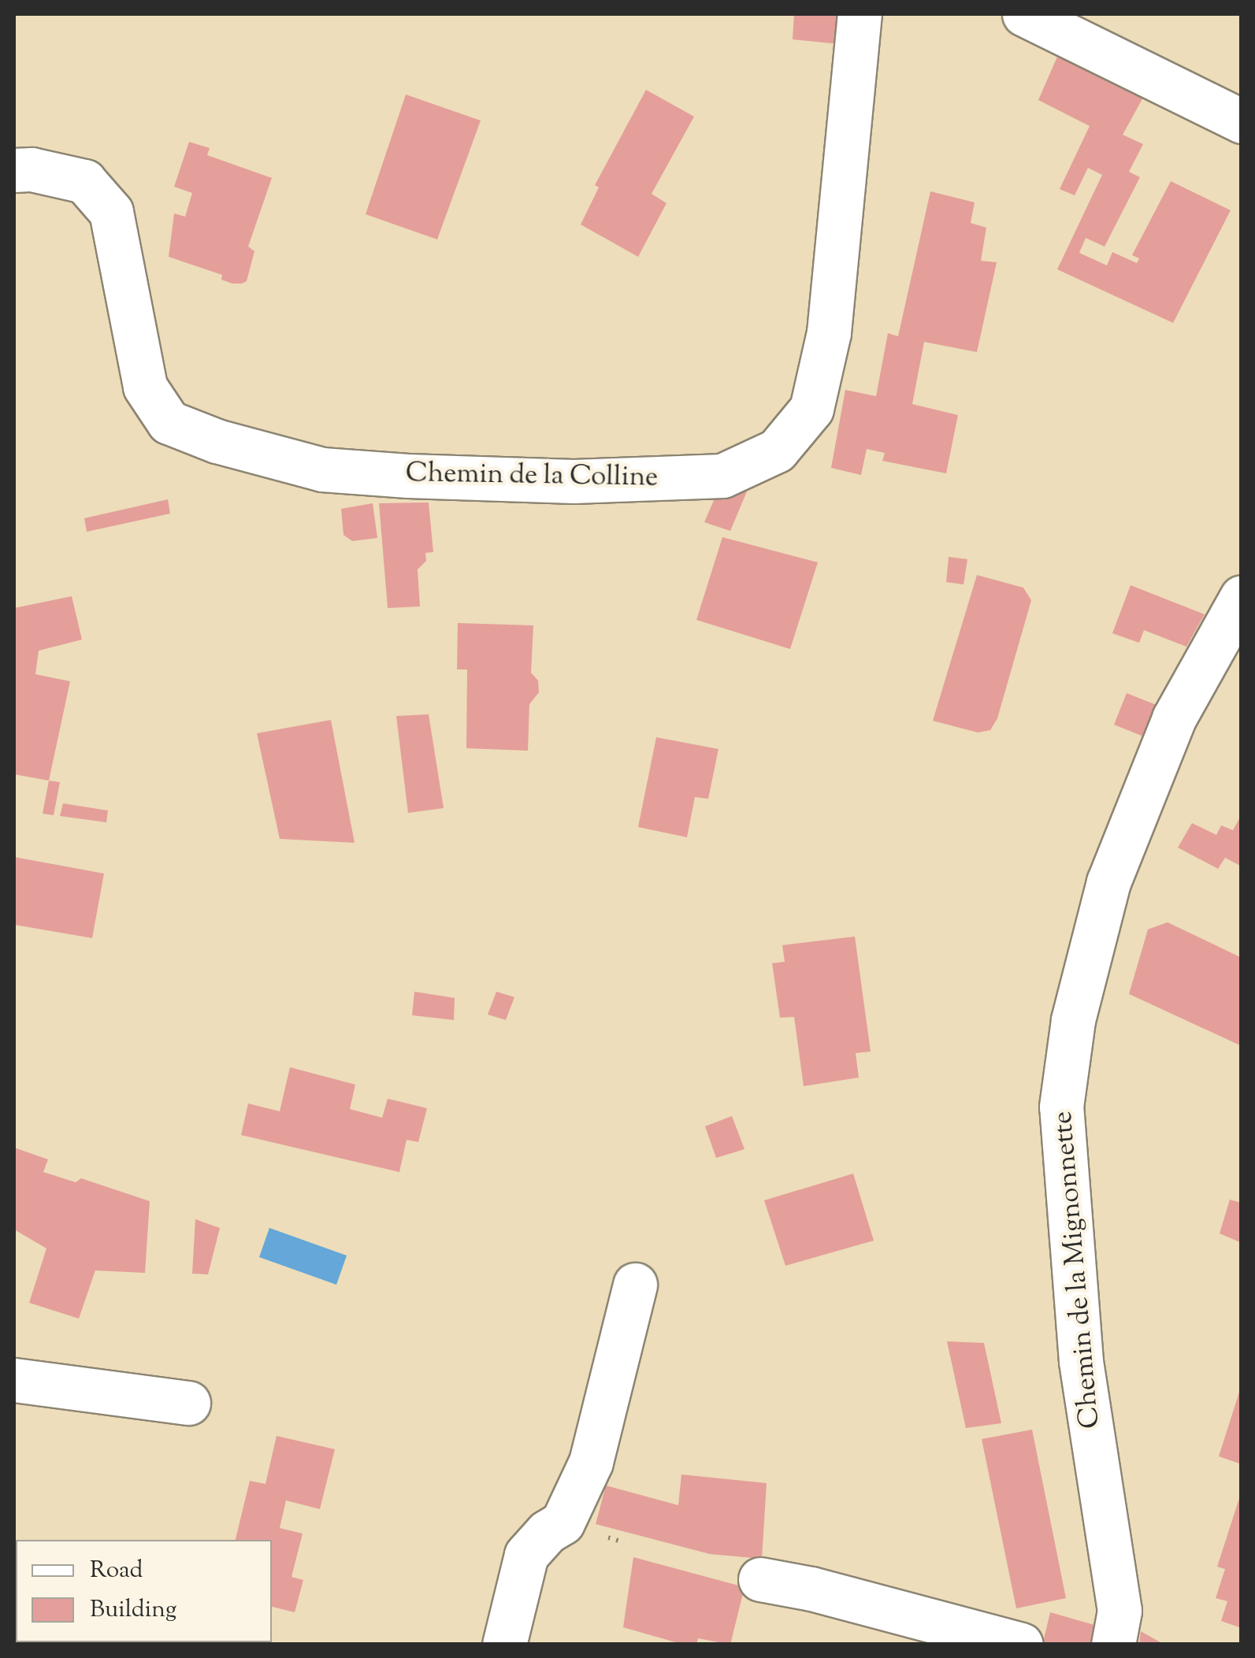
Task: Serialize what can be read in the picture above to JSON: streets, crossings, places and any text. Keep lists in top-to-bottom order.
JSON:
{
  "streets": {
    "street": ["Chemin de la Colline", "Chemin de la Mignonnette"]
  },
  "legend": ["Road", "Building"]
}
